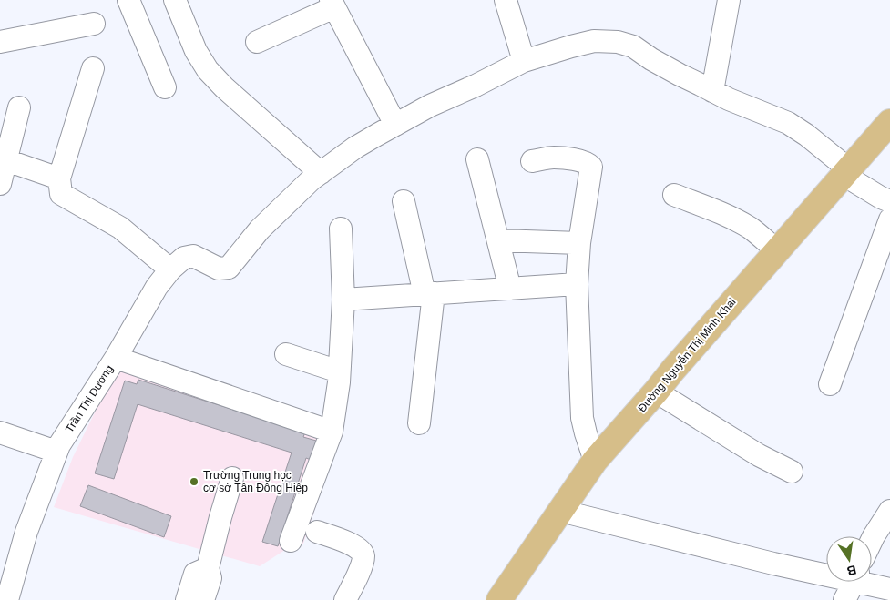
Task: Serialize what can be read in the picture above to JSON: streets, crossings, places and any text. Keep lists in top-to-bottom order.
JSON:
{
  "streets": {
    "main road": ["Đường Nguyễn Thị Minh Khai"],
    "street": ["Trần Thị Dương"]
  },
  "places": ["Trường Trung học cơ sở Tân Đông Hiệp"],
  "north": "bottom"
}
